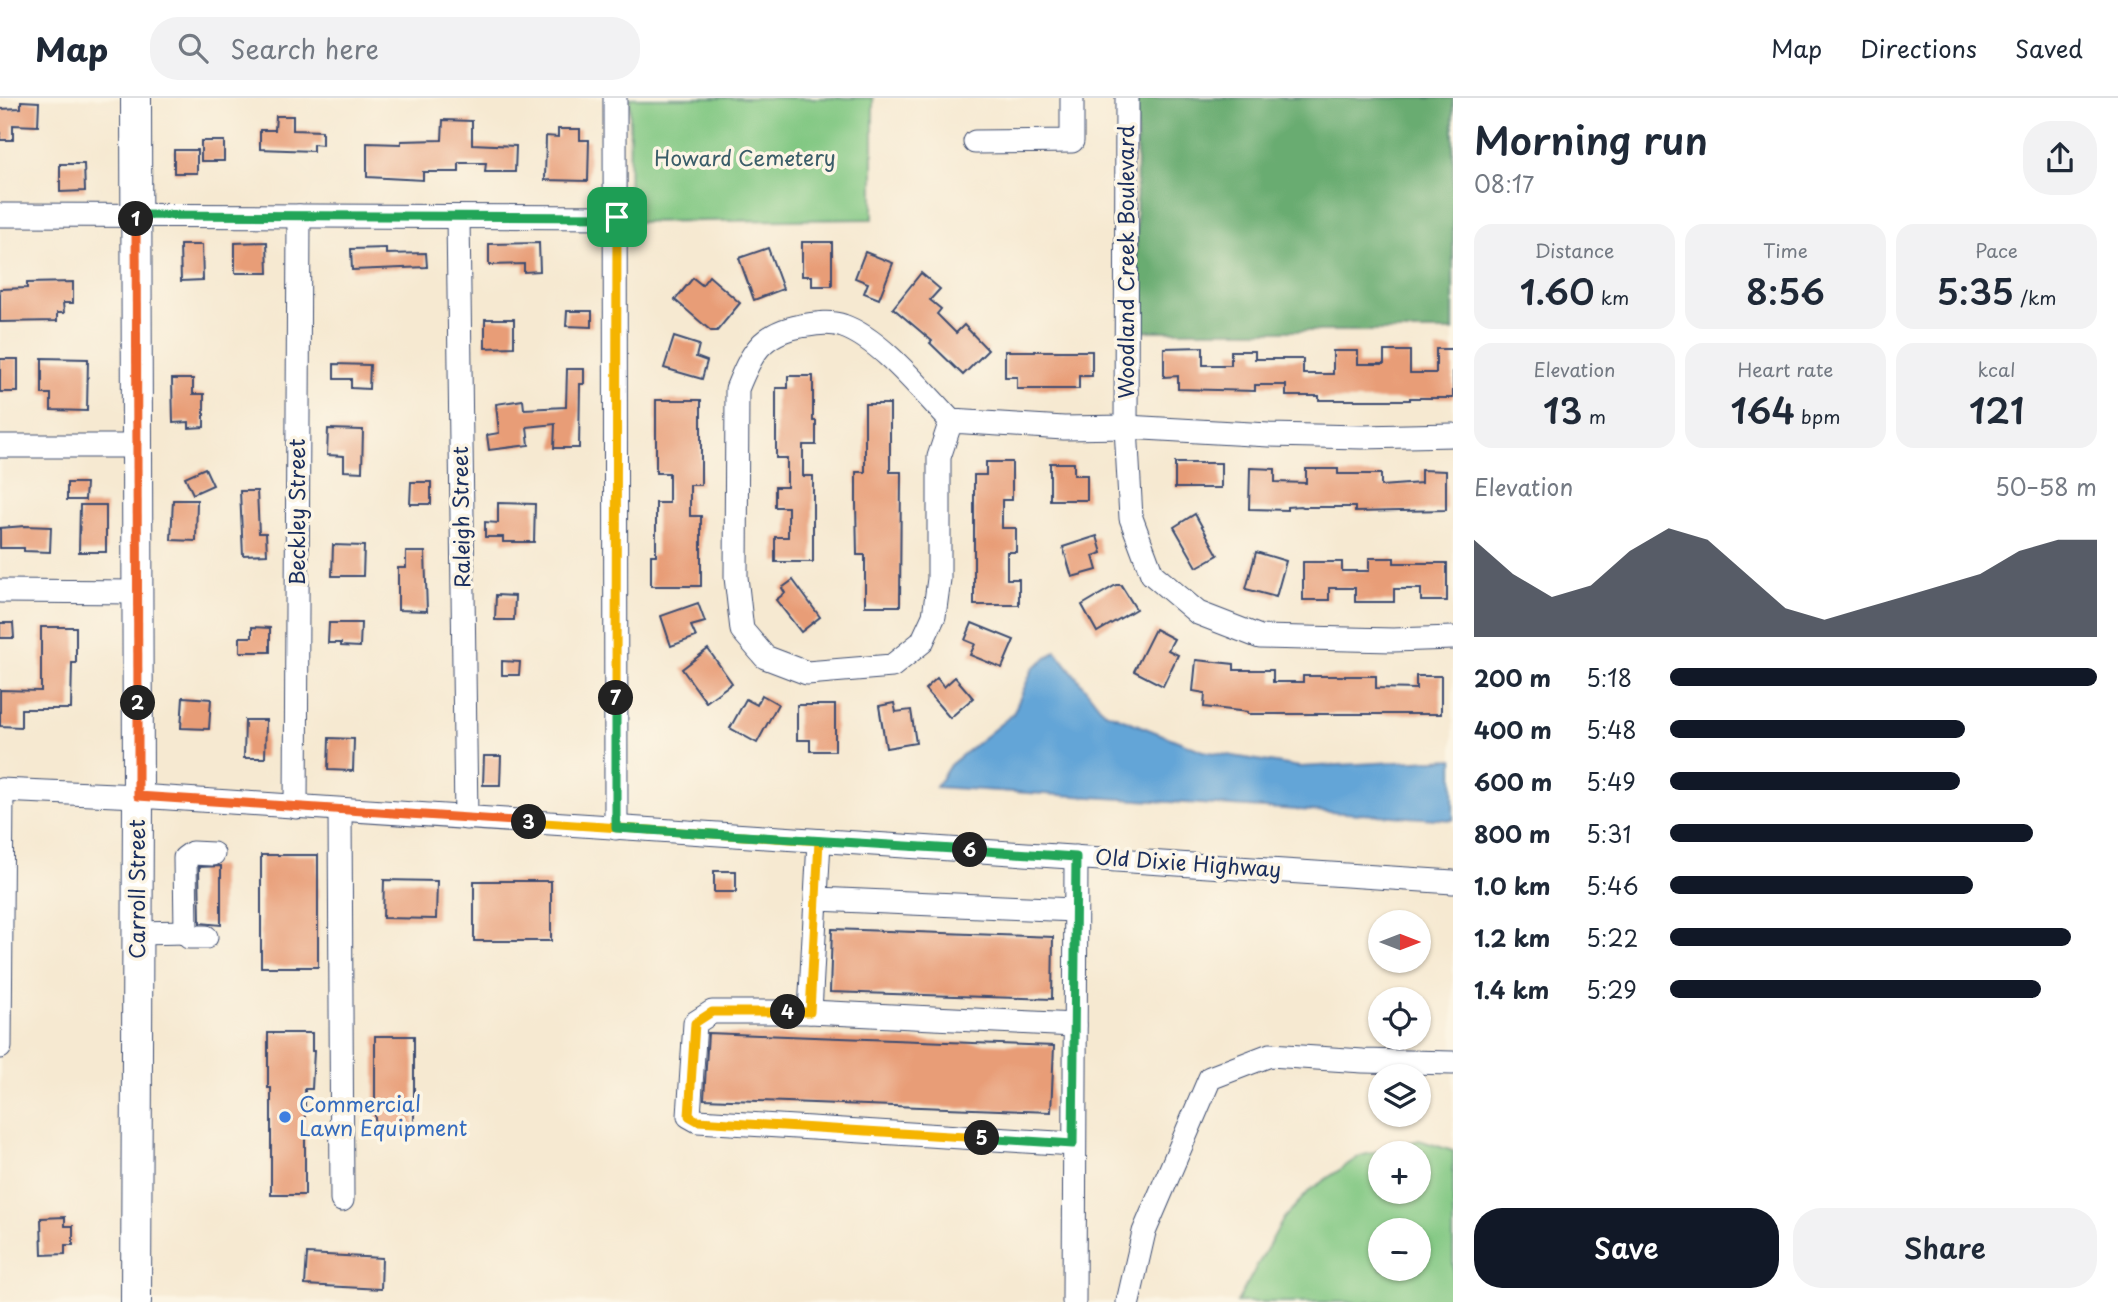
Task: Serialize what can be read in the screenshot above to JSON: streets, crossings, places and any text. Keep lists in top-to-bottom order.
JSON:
{
  "streets": {
    "main road": ["Carroll Street"],
    "street": [
      "Woodland Creek Boulevard",
      "Beckley Street",
      "Raleigh Street",
      "Old Dixie Highway"
    ]
  },
  "crossings": [
    ["Beckley Street", "Old Dixie Highway"],
    ["Raleigh Street", "Old Dixie Highway"],
    ["Old Dixie Highway", "Carroll Street"]
  ],
  "parks": ["Howard Cemetery"],
  "places": ["Commercial Lawn Equipment"],
  "north": "right",
  "page": {
    "header": "Map",
    "search": "Search here",
    "nav": ["Map", "Directions", "Saved"],
    "heading": ["Morning run", "08:17"],
    "pins": [
      "1",
      "7",
      "2",
      "3",
      "6",
      "4",
      "5"
    ],
    "stats": [
      ["Distance", "1.60 km"],
      ["Time", "8:56"],
      ["Pace", "5:35 /km"],
      ["Elevation", "13 m"],
      ["Heart rate", "164 bpm"],
      ["kcal", "121"]
    ],
    "chart": ["Elevation", "50–58 m"],
    "list": [
      {
        "name": "200 m",
        "note": "5:18"
      },
      {
        "name": "400 m",
        "note": "5:48"
      },
      {
        "name": "600 m",
        "note": "5:49"
      },
      {
        "name": "800 m",
        "note": "5:31"
      },
      {
        "name": "1.0 km",
        "note": "5:46"
      },
      {
        "name": "1.2 km",
        "note": "5:22"
      },
      {
        "name": "1.4 km",
        "note": "5:29"
      }
    ],
    "map_buttons": ["+", "−"],
    "buttons": ["Save", "Share"]
  }
}
